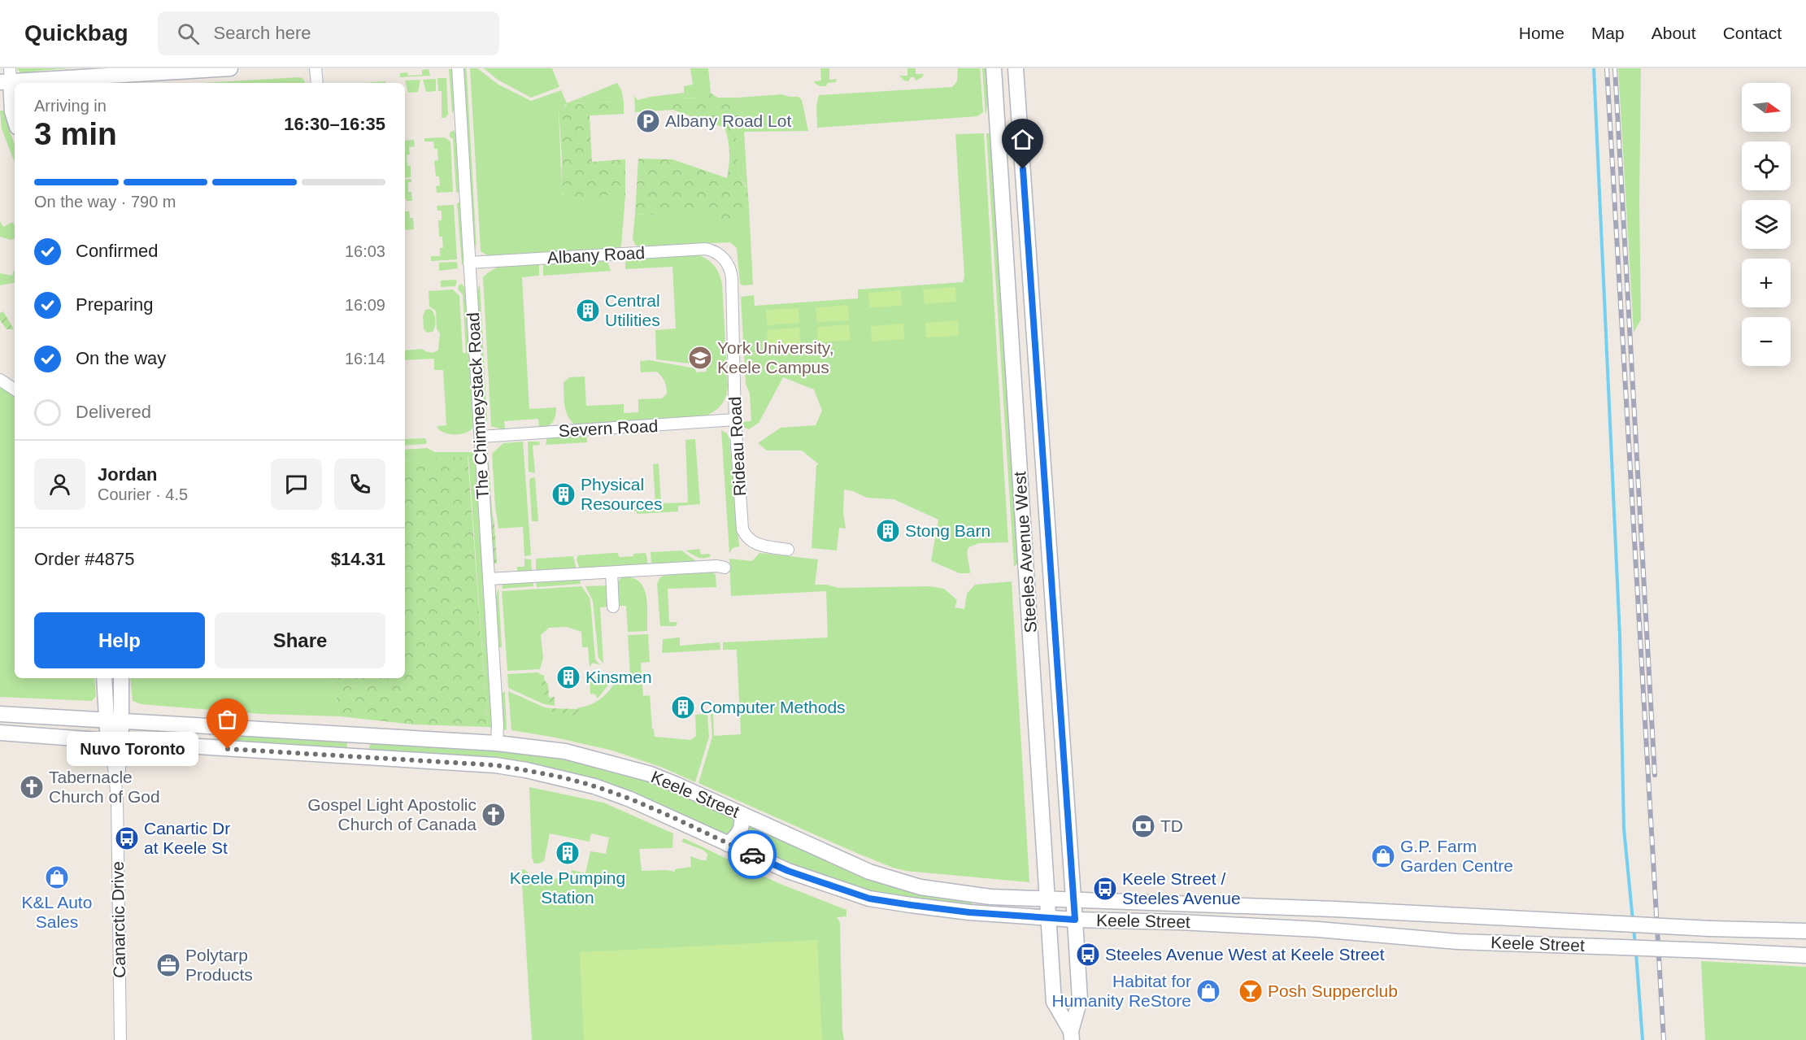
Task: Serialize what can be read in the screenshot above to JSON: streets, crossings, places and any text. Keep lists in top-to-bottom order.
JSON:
{
  "streets": {
    "main road": ["Steeles Avenue West", "Keele Street", "Canarctic Drive"],
    "street": [
      "Albany Road",
      "The Chimneystack Road",
      "Severn Road",
      "Rideau Road"
    ]
  },
  "crossings": [
    ["Albany Road", "The Chimneystack Road"],
    ["Albany Road", "Rideau Road"],
    ["The Chimneystack Road", "Severn Road"],
    ["The Chimneystack Road", "Keele Street"],
    ["Severn Road", "Rideau Road"],
    ["Steeles Avenue West", "Keele Street"],
    ["Keele Street", "Canarctic Drive"]
  ],
  "places": {
    "parking": ["Albany Road Lot"],
    "building": [
      "Central Utilities",
      "Physical Resources",
      "Stong Barn",
      "Kinsmen",
      "Computer Methods",
      "Keele Pumping Station"
    ],
    "school or university": ["York University, Keele Campus"],
    "other": ["Nuvo Toronto"],
    "church": ["Tabernacle Church of God", "Gospel Light Apostolic Church of Canada"],
    "bank": ["TD"],
    "bus stop": ["Canartic Dr at Keele St", "Keele Street / Steeles Avenue", "Steeles Avenue West at Keele Street"],
    "shop": ["G.P. Farm Garden Centre", "K&L Auto Sales", "Habitat for Humanity ReStore"],
    "office": ["Polytarp Products"],
    "bar": ["Posh Supperclub"]
  },
  "north": "right",
  "page": {
    "header": "Quickbag",
    "search": "Search here",
    "nav": [
      "Home",
      "Map",
      "About",
      "Contact"
    ],
    "map_buttons": ["+", "−"],
    "heading": ["3 min", "Arriving in", "16:30–16:35"],
    "panel": [
      "Jordan",
      "Courier · 4.5",
      "Order #4875",
      "$14.31"
    ],
    "bar": "On the way · 790 m",
    "list": [
      ["Confirmed", "16:03"],
      ["Preparing", "16:09"],
      ["On the way", "16:14"],
      "Delivered"
    ],
    "buttons": ["Help", "Share"],
    "bubble": "Nuvo Toronto"
  }
}
